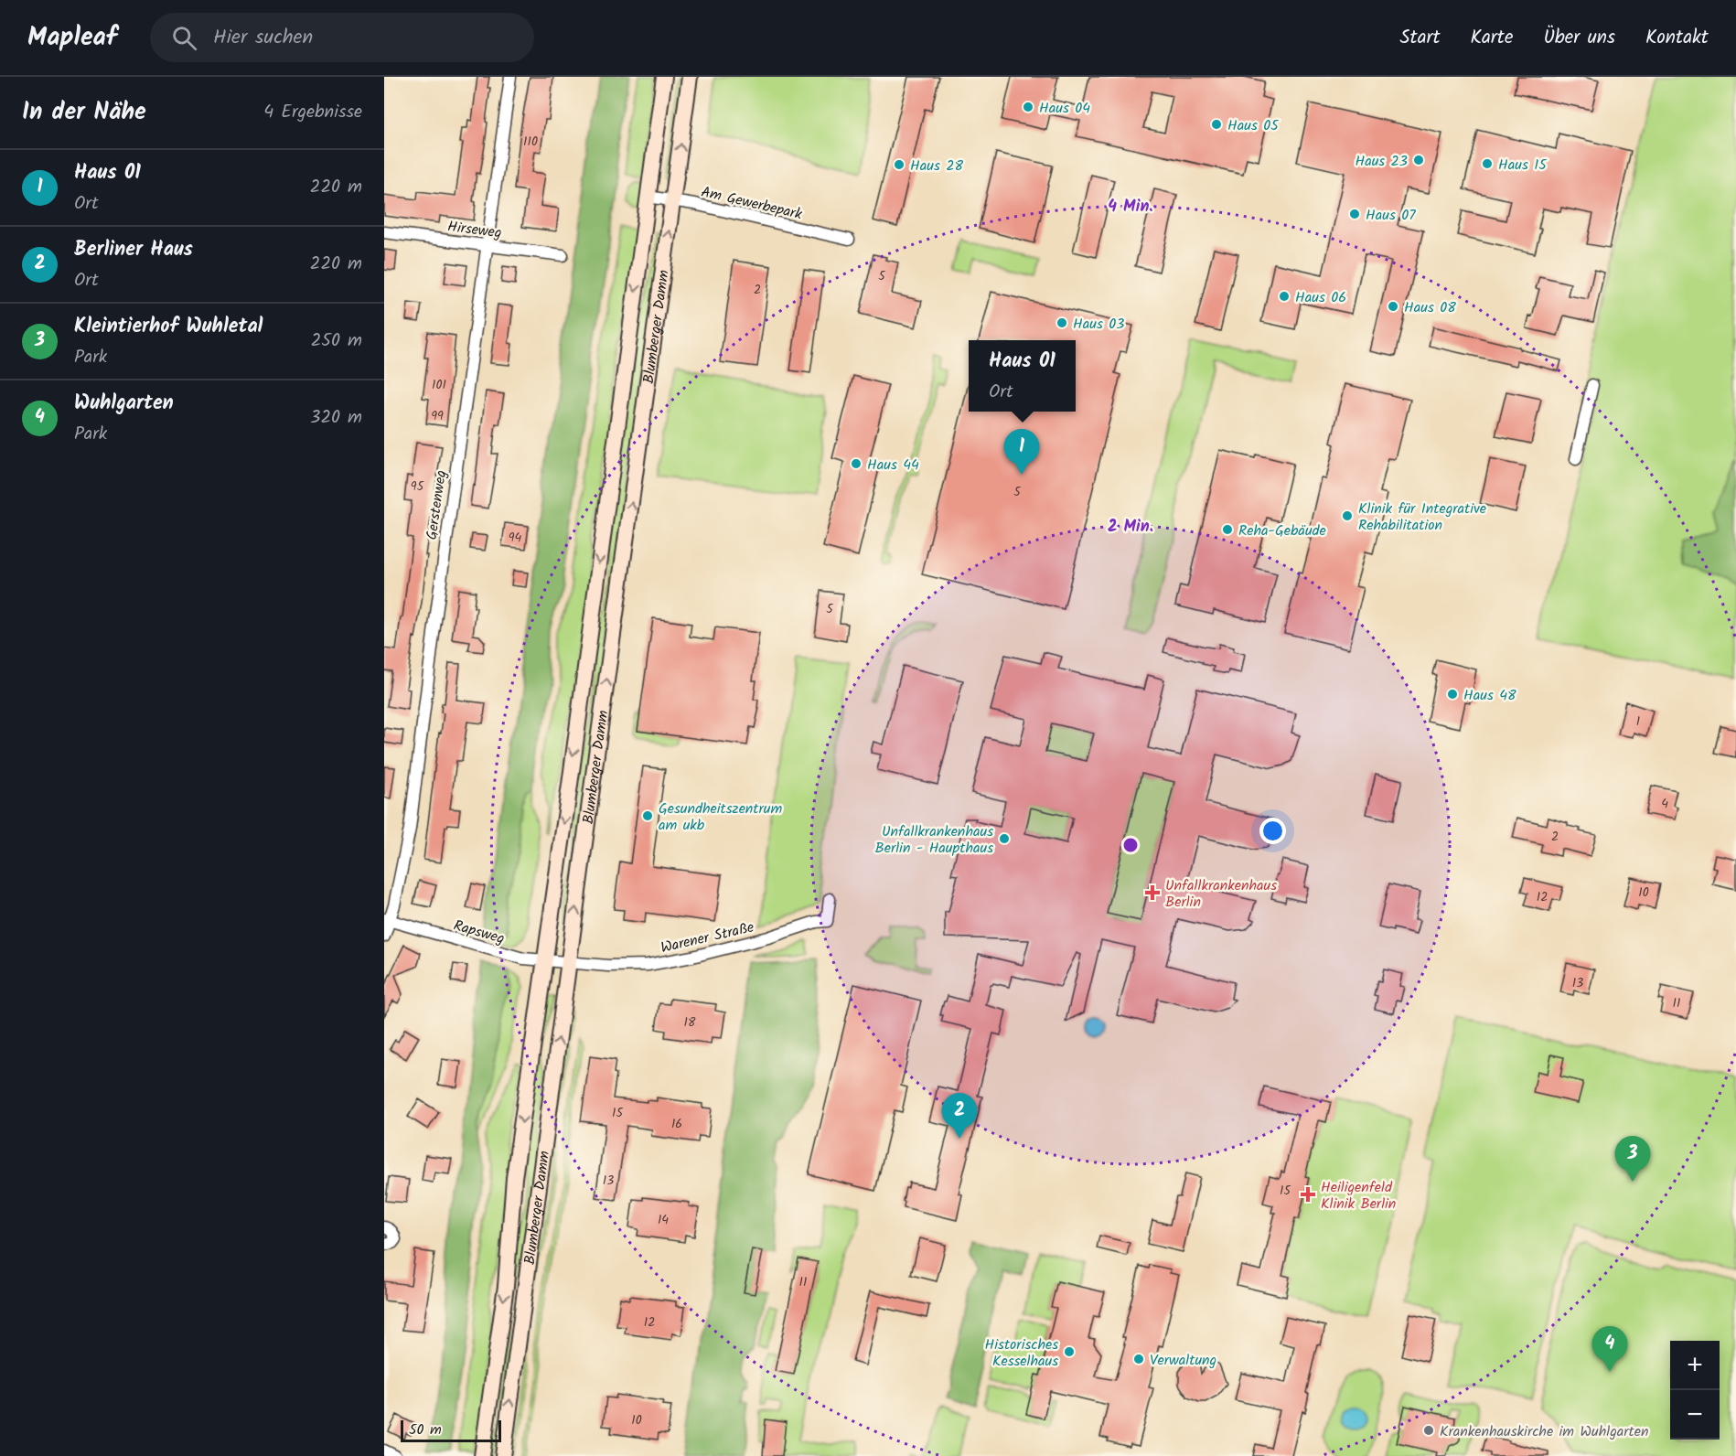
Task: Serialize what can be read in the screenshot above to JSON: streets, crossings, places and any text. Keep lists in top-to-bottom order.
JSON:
{
  "streets": {
    "main road": ["Blumberger Damm"],
    "street": [
      "Am Gewerbepark",
      "Hirseweg",
      "Gerstenweg",
      "Rapsweg",
      "Warener Straße"
    ]
  },
  "crossings": [
    ["Am Gewerbepark", "Blumberger Damm"],
    ["Hirseweg", "Gerstenweg"],
    ["Blumberger Damm", "Rapsweg"],
    ["Blumberger Damm", "Warener Straße"],
    ["Gerstenweg", "Rapsweg"],
    ["Rapsweg", "Warener Straße"]
  ],
  "places": {
    "other": [
      "Haus 04",
      "Haus 05",
      "Haus 23",
      "Haus 15",
      "Haus 28",
      "Haus 07",
      "Haus 06",
      "Haus 08",
      "Haus 03",
      "Haus 44",
      "Klinik für Integrative Rehabilitation",
      "Reha-Gebäude",
      "Haus 48",
      "Gesundheitszentrum am ukb",
      "Unfallkrankenhaus Berlin - Haupthaus",
      "Historisches Kesselhaus",
      "Verwaltung",
      "Krankenhauskirche im Wuhlgarten"
    ],
    "health": ["Unfallkrankenhaus Berlin", "Heiligenfeld Klinik Berlin"]
  },
  "house_numbers": [
    "110",
    "5",
    "2",
    "101",
    "99",
    "95",
    "5",
    "94",
    "5",
    "1",
    "4",
    "2",
    "10",
    "12",
    "13",
    "11",
    "18",
    "15",
    "16",
    "13",
    "15",
    "14",
    "11",
    "12",
    "10"
  ],
  "scale_bar": "50 m",
  "page": {
    "header": "Mapleaf",
    "search": "Hier suchen",
    "nav": [
      "Start",
      "Karte",
      "Über uns",
      "Kontakt"
    ],
    "heading": ["In der Nähe", "4 Ergebnisse"],
    "list": [
      {
        "mark": "1",
        "name": "Haus 01",
        "note": "Ort",
        "value": "220 m"
      },
      {
        "mark": "2",
        "name": "Berliner Haus",
        "note": "Ort",
        "value": "220 m"
      },
      {
        "mark": "3",
        "name": "Kleintierhof Wuhletal",
        "note": "Park",
        "value": "250 m"
      },
      {
        "mark": "4",
        "name": "Wuhlgarten",
        "note": "Park",
        "value": "320 m"
      }
    ],
    "popup": ["Haus 01", "Ort"],
    "pins": [
      "1",
      "2",
      "3",
      "4"
    ],
    "map_buttons": ["+", "−"],
    "scale": "50 m"
  },
  "rings": ["4 Min.", "2 Min."]
}
